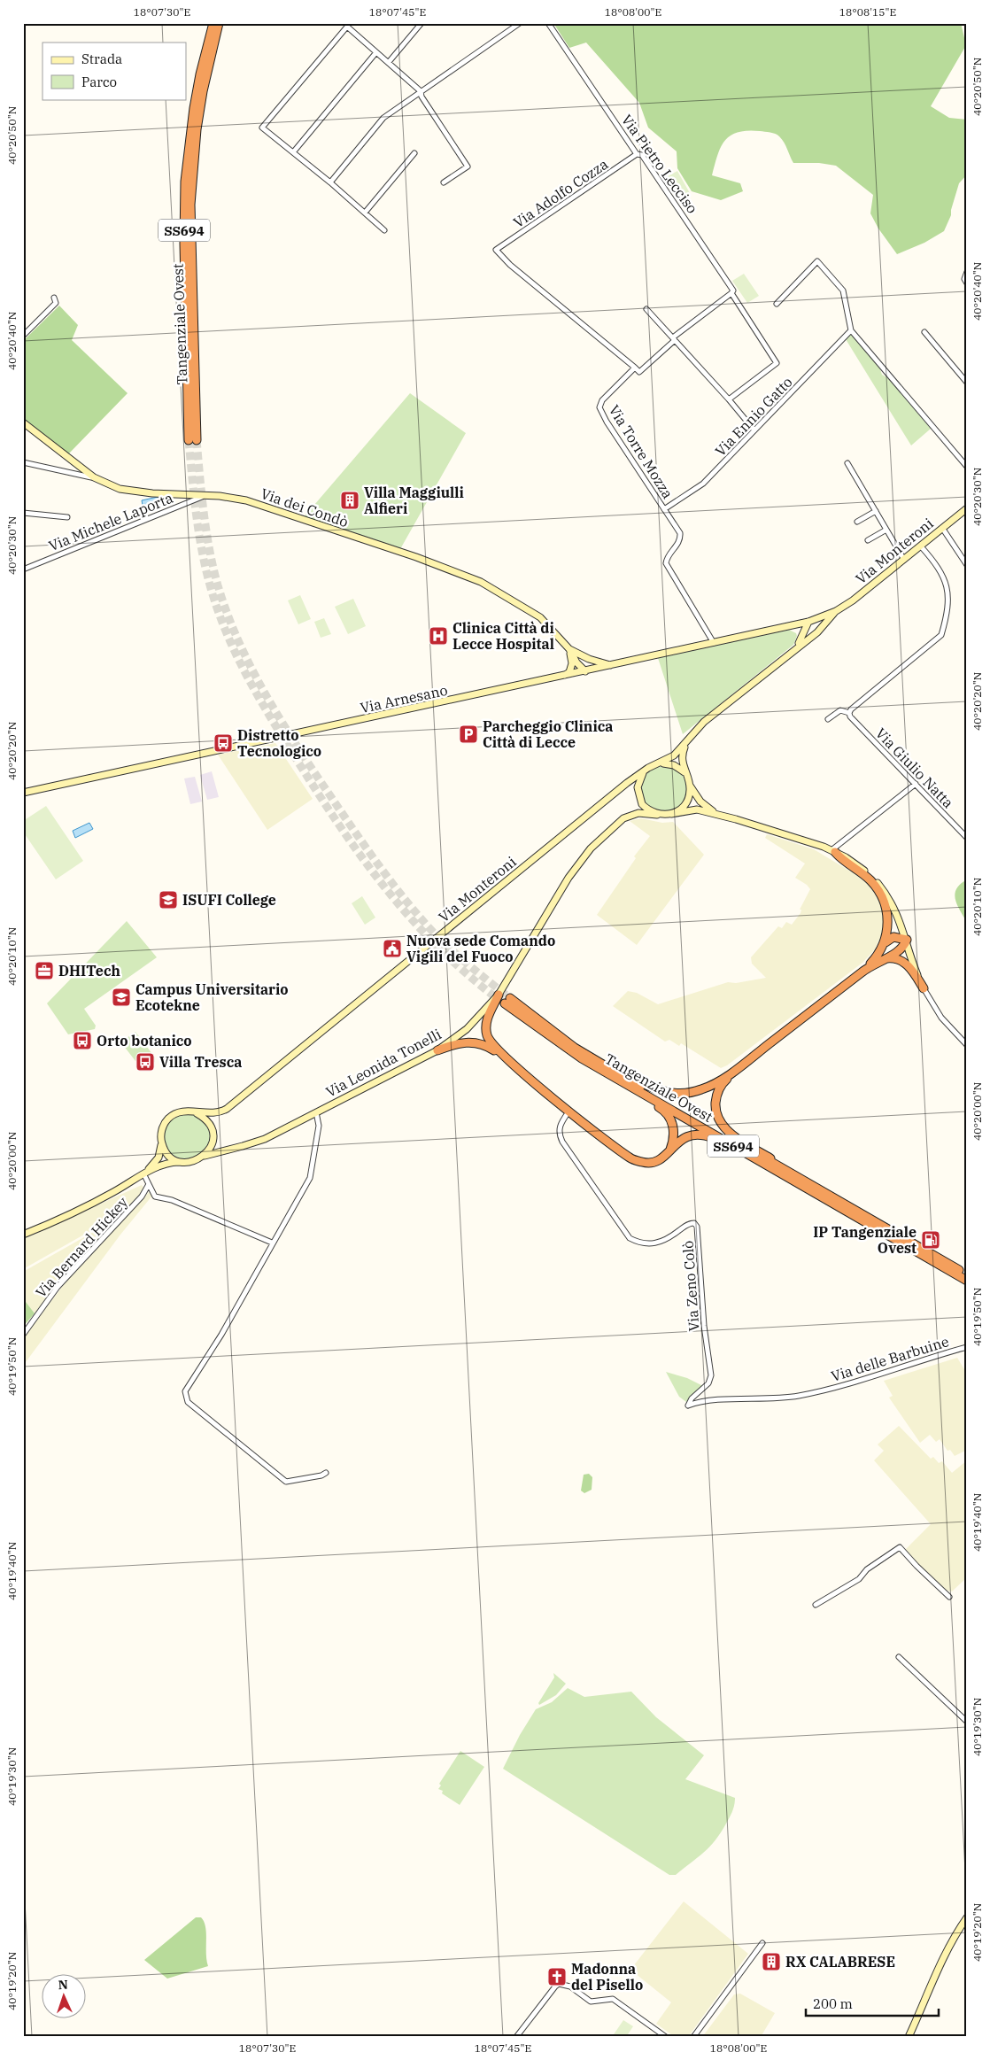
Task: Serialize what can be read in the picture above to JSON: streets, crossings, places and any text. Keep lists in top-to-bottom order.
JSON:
{
  "streets": {
    "highway": ["SS694", "Tangenziale Ovest"],
    "main road": [
      "Via dei Condò",
      "Via Monteroni",
      "Via Arnesano",
      "Via Leonida Tonelli"
    ],
    "street": [
      "Via Pietro Lecciso",
      "Via Adolfo Cozza",
      "Via Ennio Gatto",
      "Via Torre Mozza",
      "Via Michele Laporta",
      "Via Giulio Natta",
      "Via Bernard Hickey",
      "Via Zeno Colò",
      "Via delle Barbuine"
    ]
  },
  "crossings": [
    ["Via Pietro Lecciso", "Via Adolfo Cozza"],
    ["Via Adolfo Cozza", "Via Torre Mozza"],
    ["Via Ennio Gatto", "Via Torre Mozza"],
    ["Via Torre Mozza", "Via Arnesano"],
    ["Via dei Condò", "Via Michele Laporta"],
    ["Via dei Condò", "Via Arnesano"],
    ["Via Monteroni", "Via Arnesano"],
    ["Via Monteroni", "Via Leonida Tonelli"],
    ["Via Zeno Colò", "Via delle Barbuine"]
  ],
  "places": {
    "building": ["Villa Maggiulli Alfieri", "RX CALABRESE"],
    "hospital": ["Clinica Città di Lecce Hospital"],
    "parking": ["Parcheggio Clinica Città di Lecce"],
    "bus stop": ["Distretto Tecnologico", "Orto botanico", "Villa Tresca"],
    "school or university": ["ISUFI College", "Campus Universitario Ecotekne"],
    "public building": ["Nuova sede Comando Vigili del Fuoco"],
    "office": ["DHITech"],
    "fuel station": ["IP Tangenziale Ovest"],
    "church": ["Madonna del Pisello"]
  },
  "legend": ["Strada", "Parco"],
  "scale_bar": "200 m",
  "north": "top",
  "coordinates": [
    "18°07'30\"E",
    "18°07'45\"E",
    "18°08'00\"E",
    "18°08'15\"E",
    "40°20'50\"N",
    "40°20'40\"N",
    "40°20'30\"N",
    "40°20'20\"N",
    "40°20'10\"N",
    "40°20'00\"N",
    "40°19'50\"N",
    "40°19'40\"N",
    "40°19'30\"N",
    "40°19'20\"N"
  ]
}
